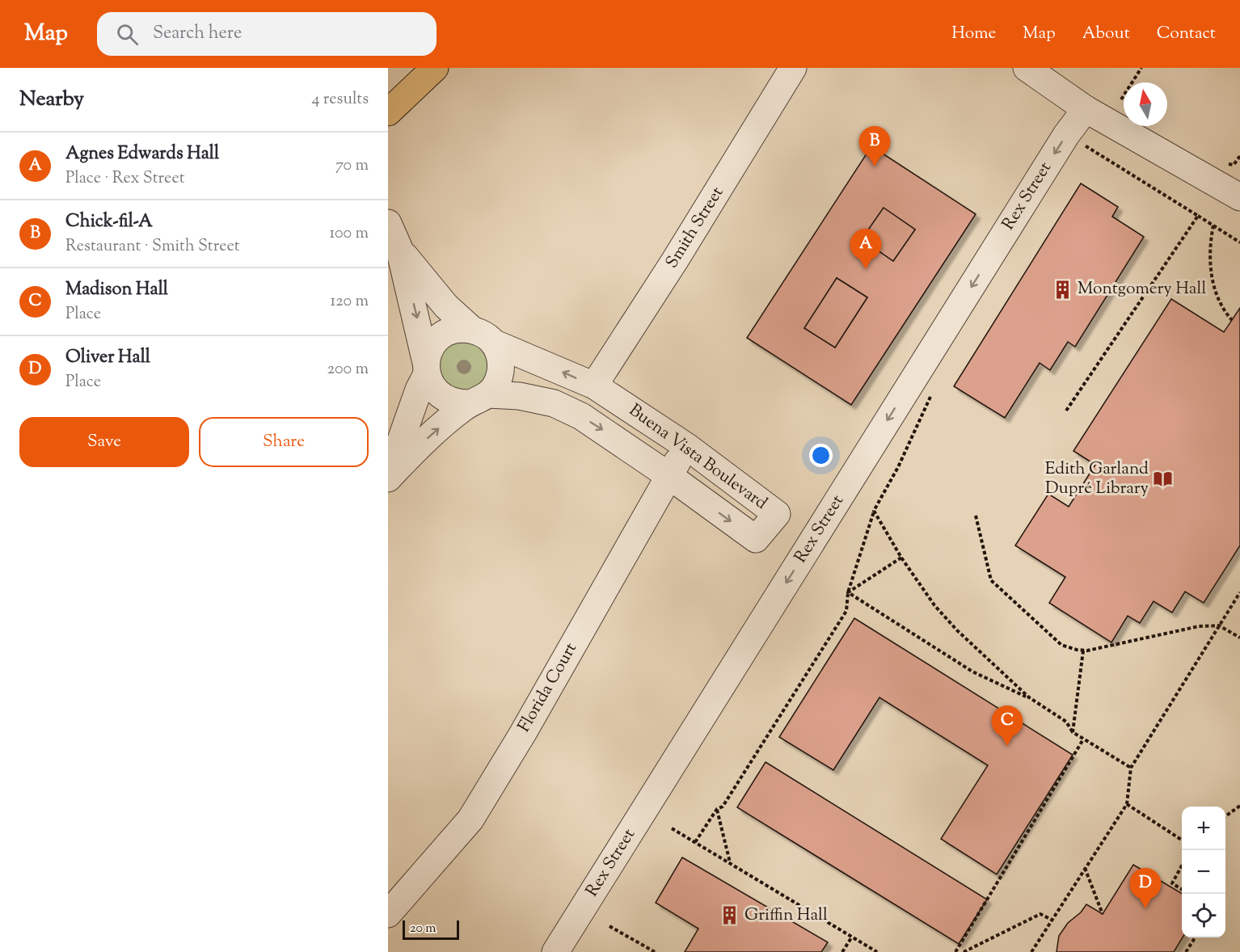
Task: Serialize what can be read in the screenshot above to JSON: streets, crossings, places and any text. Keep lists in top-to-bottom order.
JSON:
{
  "streets": {
    "street": [
      "Rex Street",
      "Smith Street",
      "Buena Vista Boulevard",
      "Florida Court"
    ]
  },
  "crossings": [
    ["Smith Street", "Buena Vista Boulevard"],
    ["Buena Vista Boulevard", "Florida Court"]
  ],
  "one_way": ["Rex Street"],
  "places": {
    "building": ["Montgomery Hall", "Griffin Hall"],
    "library": ["Edith Garland Dupré Library"]
  },
  "scale_bar": "20 m",
  "north": "top",
  "page": {
    "header": "Map",
    "search": "Search here",
    "nav": [
      "Home",
      "Map",
      "About",
      "Contact"
    ],
    "heading": ["Nearby", "4 results"],
    "pins": [
      "B",
      "A",
      "C",
      "D"
    ],
    "list": [
      {
        "mark": "A",
        "name": "Agnes Edwards Hall",
        "note": "Place · Rex Street",
        "value": "70 m"
      },
      {
        "mark": "B",
        "name": "Chick-fil-A",
        "note": "Restaurant · Smith Street",
        "value": "100 m"
      },
      {
        "mark": "C",
        "name": "Madison Hall",
        "note": "Place",
        "value": "120 m"
      },
      {
        "mark": "D",
        "name": "Oliver Hall",
        "note": "Place",
        "value": "200 m"
      }
    ],
    "buttons": ["Save", "Share"],
    "map_buttons": ["+", "−"],
    "scale": "20 m"
  }
}
